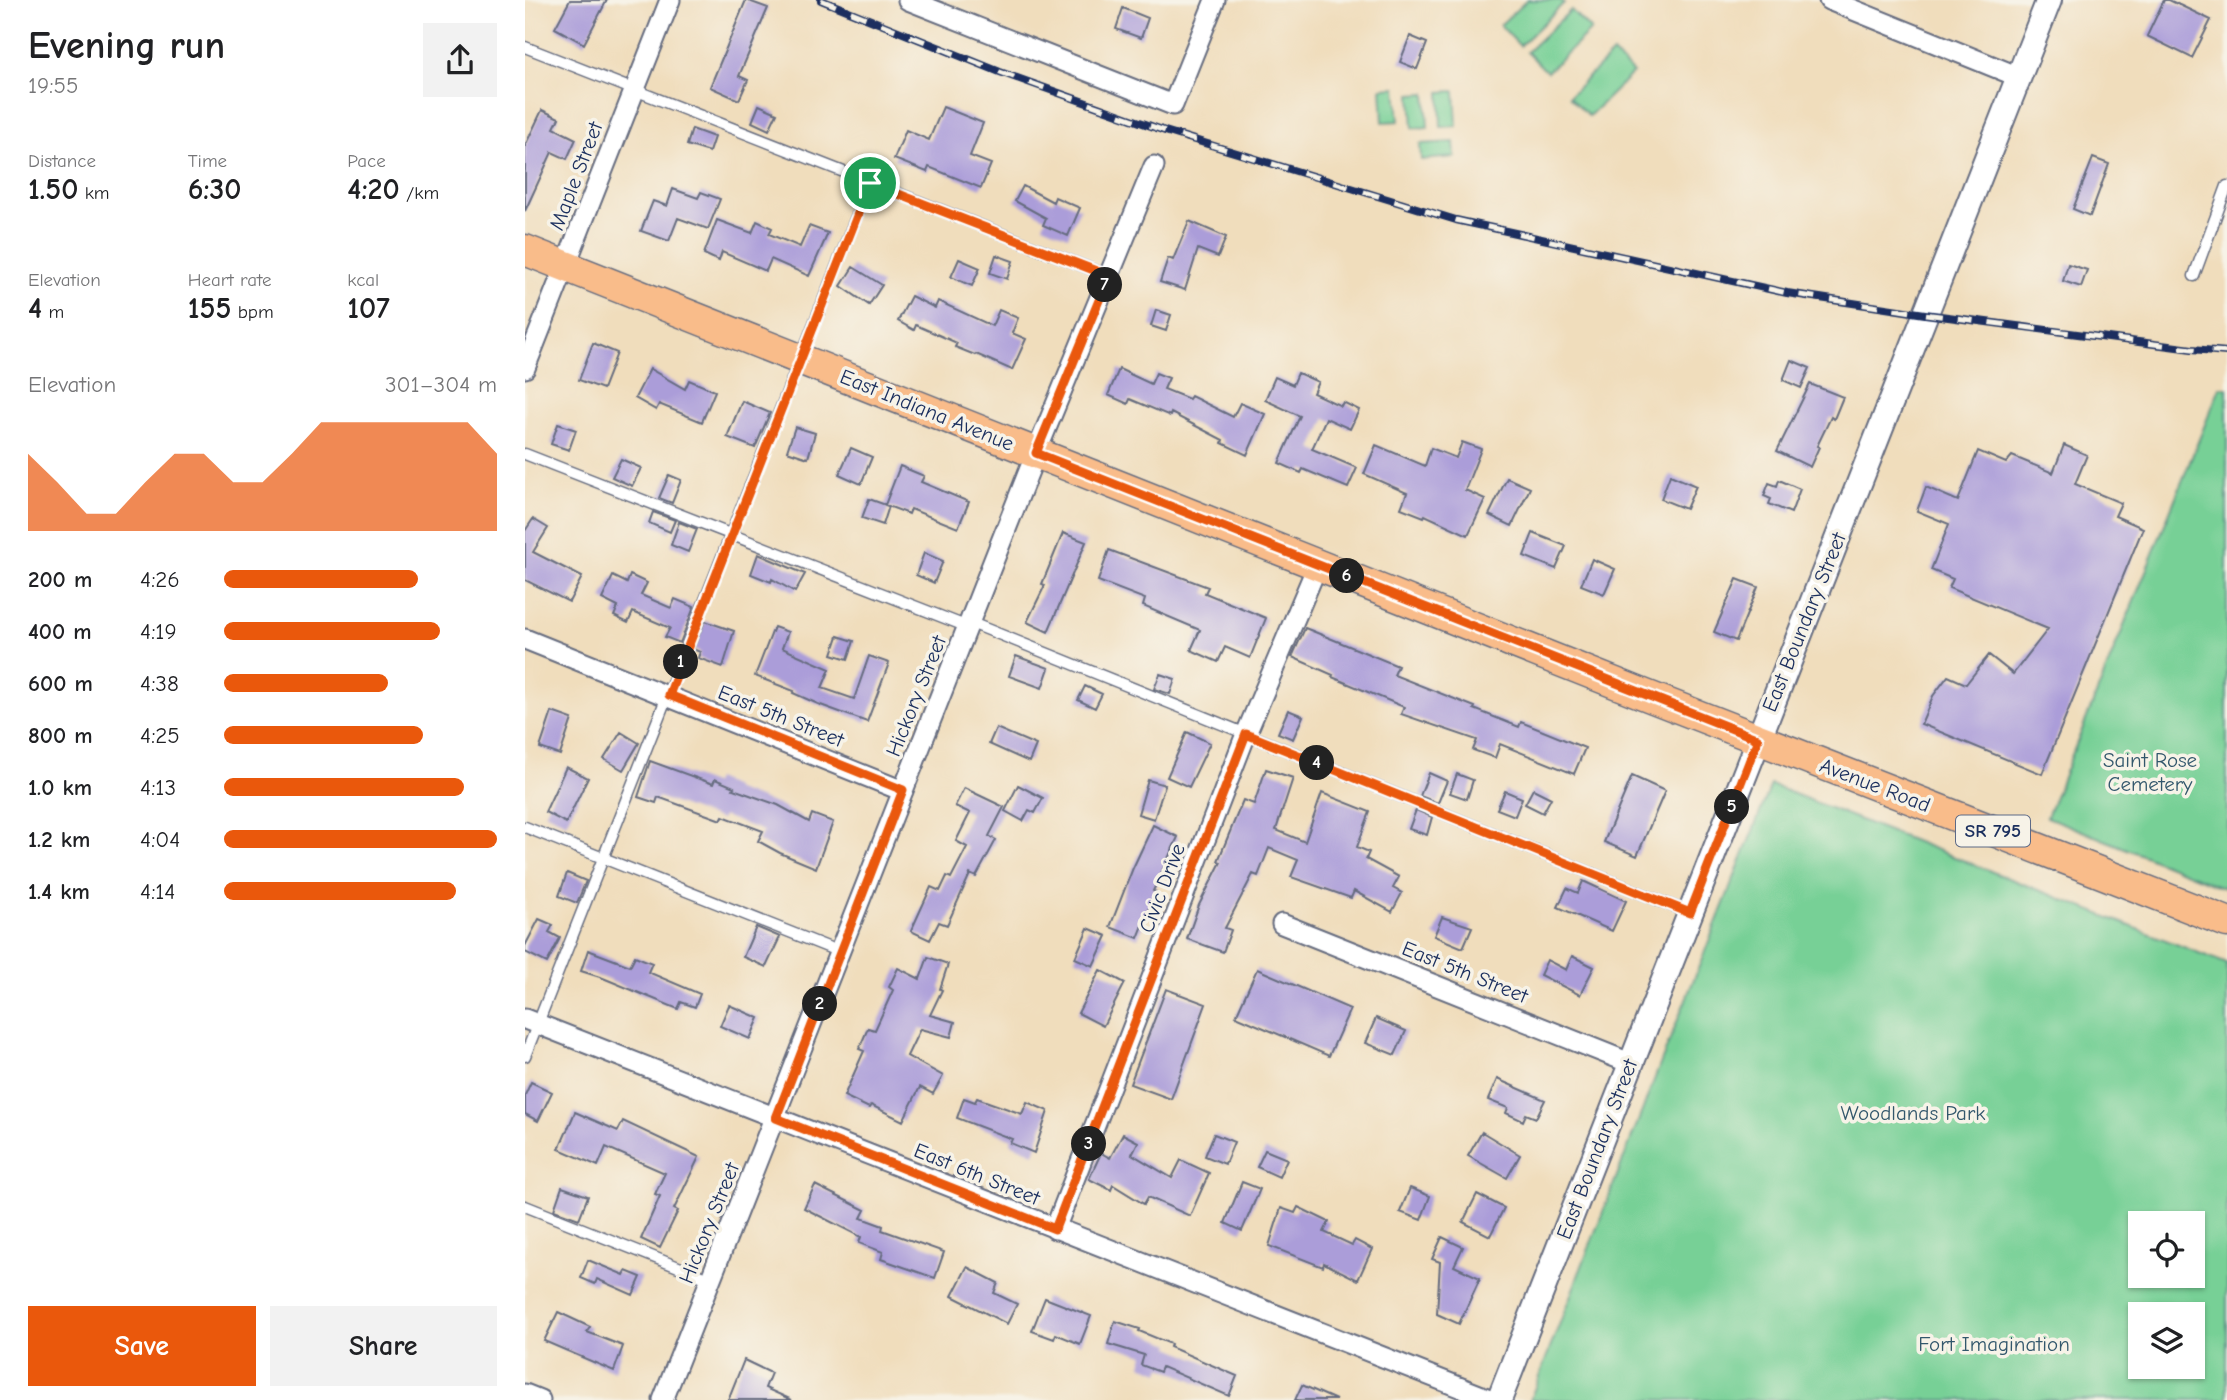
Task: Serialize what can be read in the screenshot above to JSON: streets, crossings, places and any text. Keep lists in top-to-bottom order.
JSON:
{
  "streets": {
    "main road": ["East Indiana Avenue", "Avenue Road", "SR 795"],
    "street": [
      "Maple Street",
      "East Boundary Street",
      "Hickory Street",
      "East 5th Street",
      "Civic Drive",
      "East 6th Street"
    ]
  },
  "crossings": [
    ["Maple Street", "East Indiana Avenue"],
    ["East Indiana Avenue", "East Boundary Street"],
    ["East Indiana Avenue", "Hickory Street"],
    ["East Indiana Avenue", "Avenue Road"],
    ["East Indiana Avenue", "Civic Drive"],
    ["East Boundary Street", "East 5th Street"],
    ["East Boundary Street", "Avenue Road"],
    ["Hickory Street", "East 5th Street"],
    ["Hickory Street", "East 6th Street"],
    ["Civic Drive", "East 6th Street"]
  ],
  "parks": ["Saint Rose Cemetery", "Woodlands Park", "Fort Imagination"],
  "page": {
    "heading": ["Evening run", "19:55"],
    "stats": [
      ["Distance", "1.50 km"],
      ["Time", "6:30"],
      ["Pace", "4:20 /km"],
      ["Elevation", "4 m"],
      ["Heart rate", "155 bpm"],
      ["kcal", "107"]
    ],
    "pins": [
      "7",
      "6",
      "1",
      "4",
      "5",
      "2",
      "3"
    ],
    "chart": ["Elevation", "301–304 m"],
    "list": [
      {
        "name": "200 m",
        "note": "4:26"
      },
      {
        "name": "400 m",
        "note": "4:19"
      },
      {
        "name": "600 m",
        "note": "4:38"
      },
      {
        "name": "800 m",
        "note": "4:25"
      },
      {
        "name": "1.0 km",
        "note": "4:13"
      },
      {
        "name": "1.2 km",
        "note": "4:04"
      },
      {
        "name": "1.4 km",
        "note": "4:14"
      }
    ],
    "buttons": ["Save", "Share"]
  }
}
